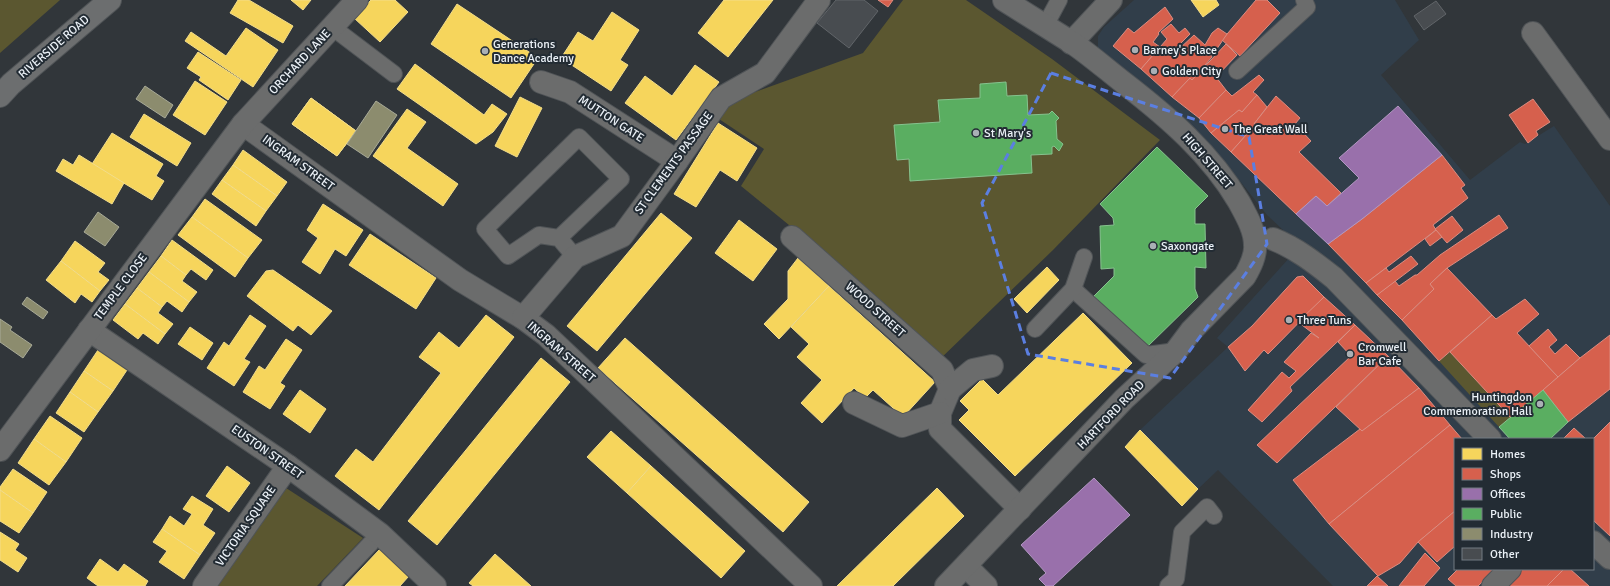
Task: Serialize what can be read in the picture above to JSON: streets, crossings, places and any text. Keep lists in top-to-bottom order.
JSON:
{
  "streets": {
    "main road": ["RIVERSIDE ROAD"],
    "street": [
      "ORCHARD LANE",
      "MUTTON GATE",
      "HIGH STREET",
      "INGRAM STREET",
      "ST CLEMENTS PASSAGE",
      "TEMPLE CLOSE",
      "WOOD STREET",
      "HARTFORD ROAD",
      "EUSTON STREET",
      "VICTORIA SQUARE"
    ]
  },
  "crossings": [
    ["ORCHARD LANE", "INGRAM STREET"],
    ["ORCHARD LANE", "TEMPLE CLOSE"],
    ["MUTTON GATE", "ST CLEMENTS PASSAGE"],
    ["HIGH STREET", "HARTFORD ROAD"],
    ["INGRAM STREET", "ST CLEMENTS PASSAGE"],
    ["INGRAM STREET", "TEMPLE CLOSE"],
    ["TEMPLE CLOSE", "EUSTON STREET"],
    ["EUSTON STREET", "VICTORIA SQUARE"]
  ],
  "places": [
    "Barney's Place",
    "Generations Dance Academy",
    "Golden City",
    "The Great Wall",
    "St Mary's",
    "Saxongate",
    "Three Tuns",
    "Cromwell Bar Cafe",
    "Huntingdon Commemoration Hall"
  ],
  "legend": [
    "Homes",
    "Shops",
    "Offices",
    "Public",
    "Industry",
    "Other"
  ]
}
